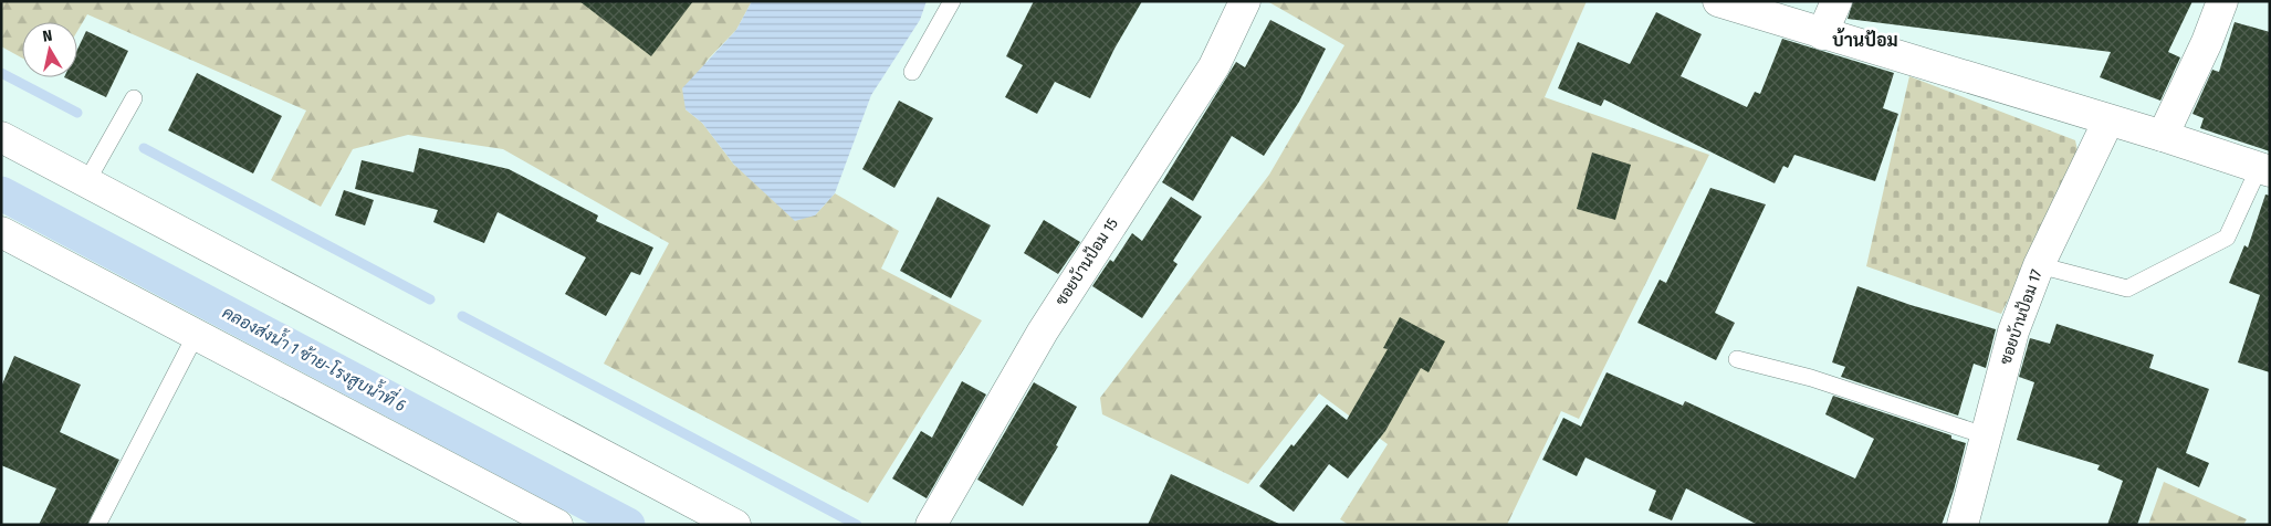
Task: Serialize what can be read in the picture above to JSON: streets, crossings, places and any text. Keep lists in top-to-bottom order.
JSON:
{
  "streets": {
    "street": ["ซอยบ้านป้อม 15", "ซอยบ้านป้อม 17"]
  },
  "districts": ["บ้านป้อม"],
  "water": ["คลองส่งน้ำ 1 ซ้าย-โรงสูบน้ำที่ 6"],
  "north": "top"
}
